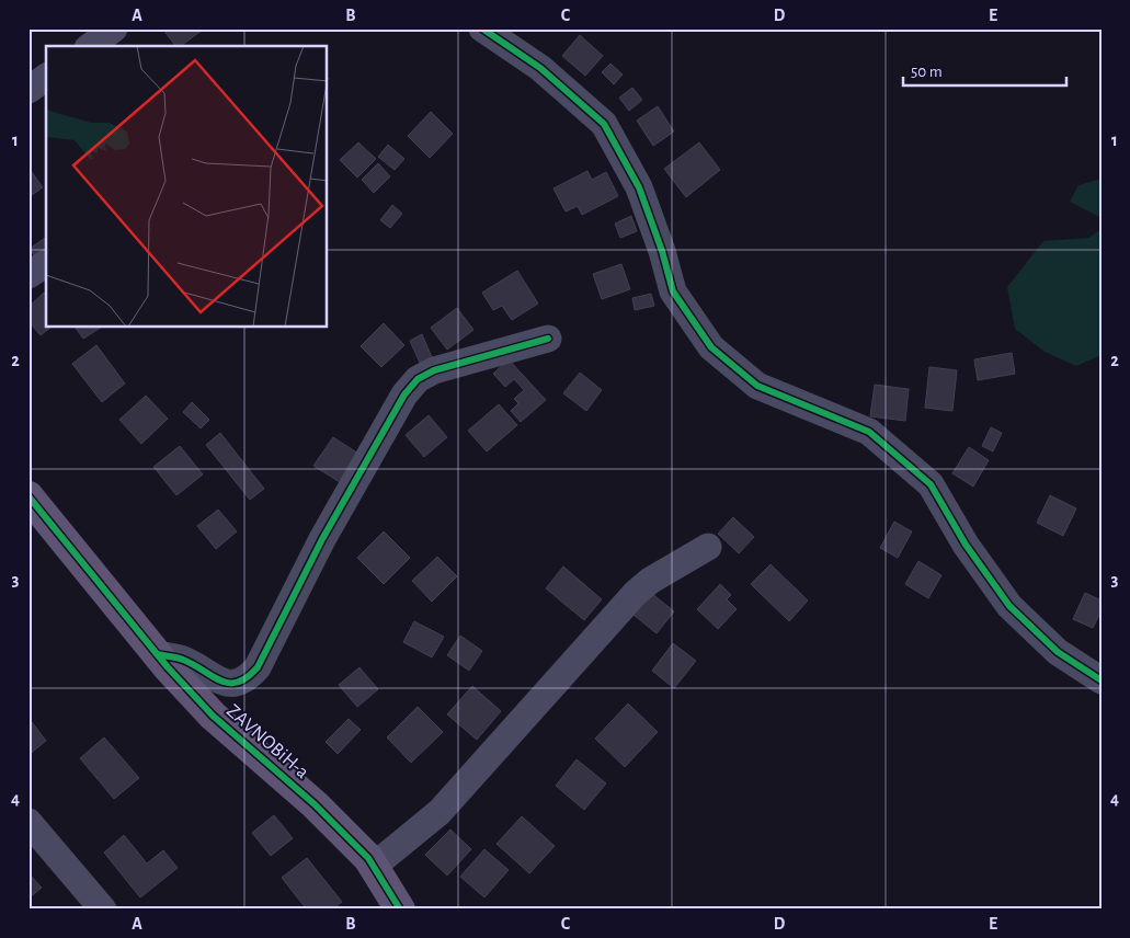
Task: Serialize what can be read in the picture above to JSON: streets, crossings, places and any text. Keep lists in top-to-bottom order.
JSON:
{
  "streets": {
    "main road": ["ZAVNOBiH-a"]
  },
  "scale_bar": "50 m",
  "grid": {
    "columns": [
      "A",
      "B",
      "C",
      "D",
      "E"
    ],
    "rows": [
      "1",
      "2",
      "3",
      "4"
    ]
  }
}
